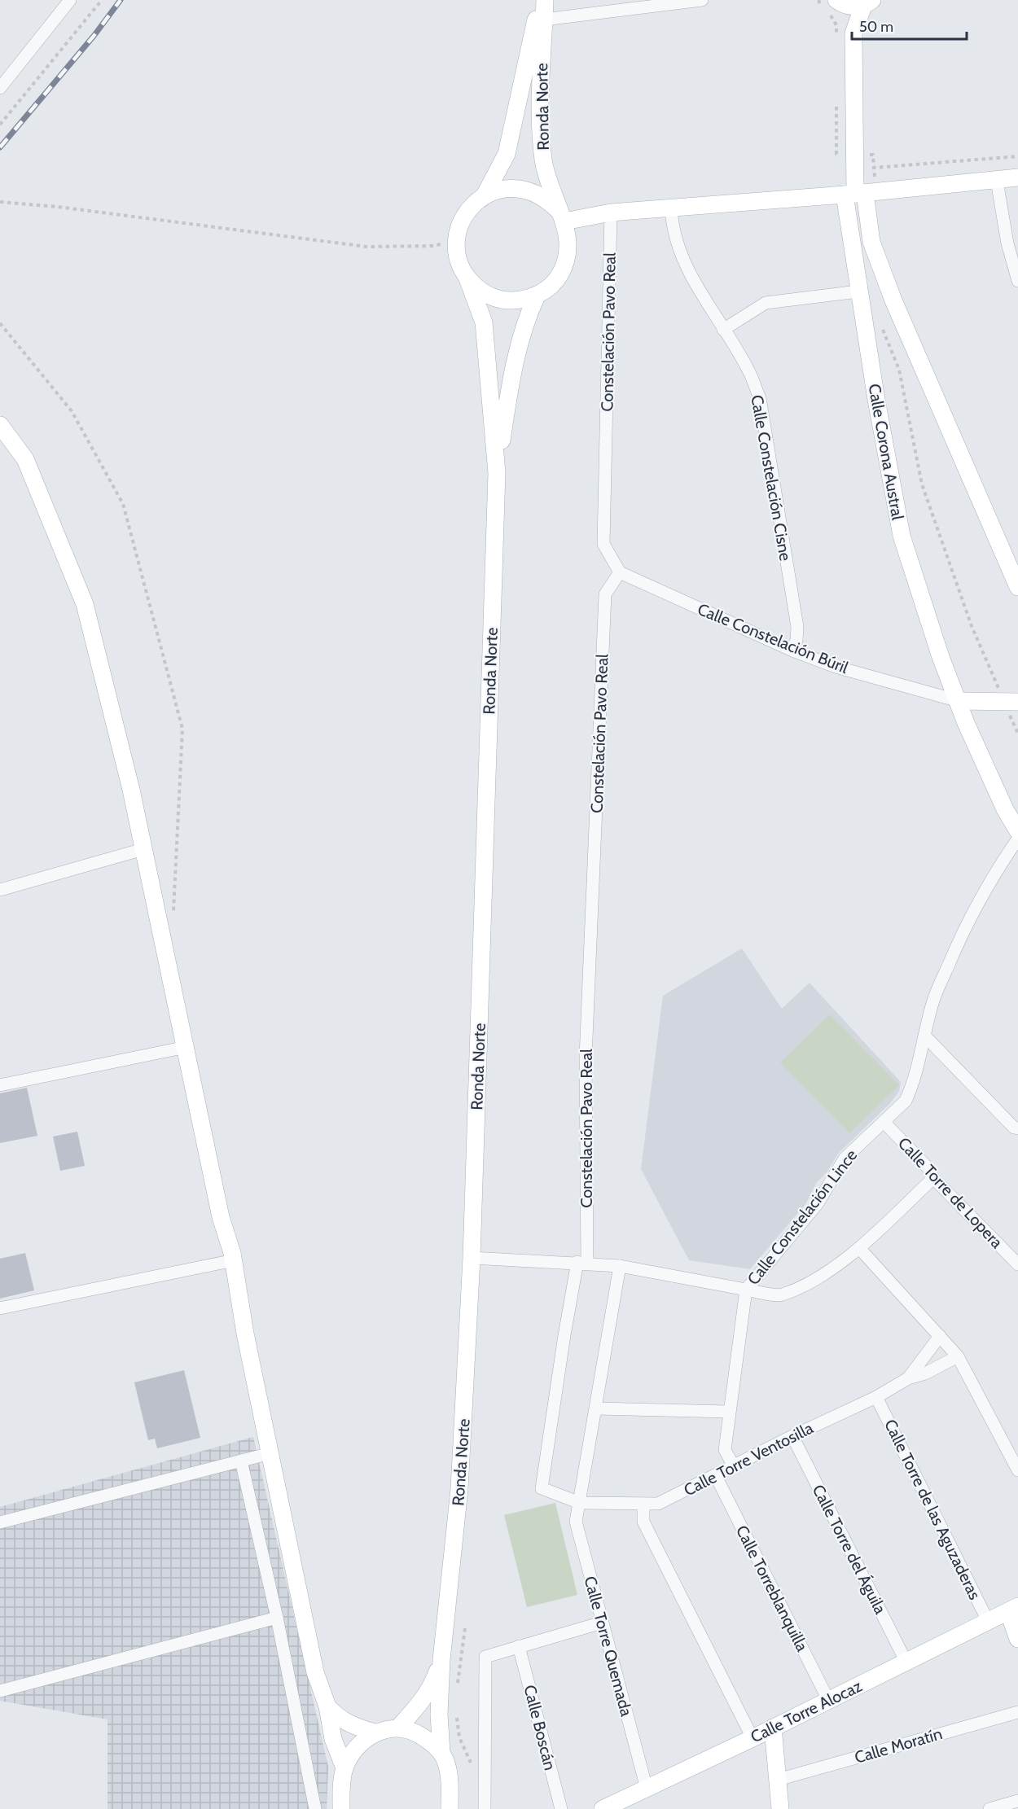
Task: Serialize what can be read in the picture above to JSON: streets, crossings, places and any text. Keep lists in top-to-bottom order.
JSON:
{
  "streets": {
    "street": [
      "Ronda Norte",
      "Constelación Pavo Real",
      "Calle Corona Austral",
      "Calle Constelación Cisne",
      "Calle Constelación Búril",
      "Calle Torre de Lopera",
      "Calle Constelación Lince",
      "Calle Torre Ventosilla",
      "Calle Torre de las Aguzaderas",
      "Calle Torre del Águila",
      "Calle Torreblanquilla",
      "Calle Torre Quemada",
      "Calle Torre Alocaz",
      "Calle Boscán",
      "Calle Moratín"
    ]
  },
  "crossings": [
    ["Constelación Pavo Real", "Calle Constelación Búril"],
    ["Calle Corona Austral", "Calle Constelación Búril"],
    ["Calle Constelación Cisne", "Calle Constelación Búril"],
    ["Calle Torre de Lopera", "Calle Constelación Lince"],
    ["Calle Torre Ventosilla", "Calle Torre de las Aguzaderas"],
    ["Calle Torre Ventosilla", "Calle Torre del Águila"],
    ["Calle Torre Ventosilla", "Calle Torreblanquilla"],
    ["Calle Torre Ventosilla", "Calle Torre Quemada"],
    ["Calle Torre de las Aguzaderas", "Calle Torre Alocaz"],
    ["Calle Torre del Águila", "Calle Torre Alocaz"],
    ["Calle Torreblanquilla", "Calle Torre Alocaz"],
    ["Calle Torre Quemada", "Calle Torre Alocaz"]
  ],
  "scale_bar": "50 m"
}
